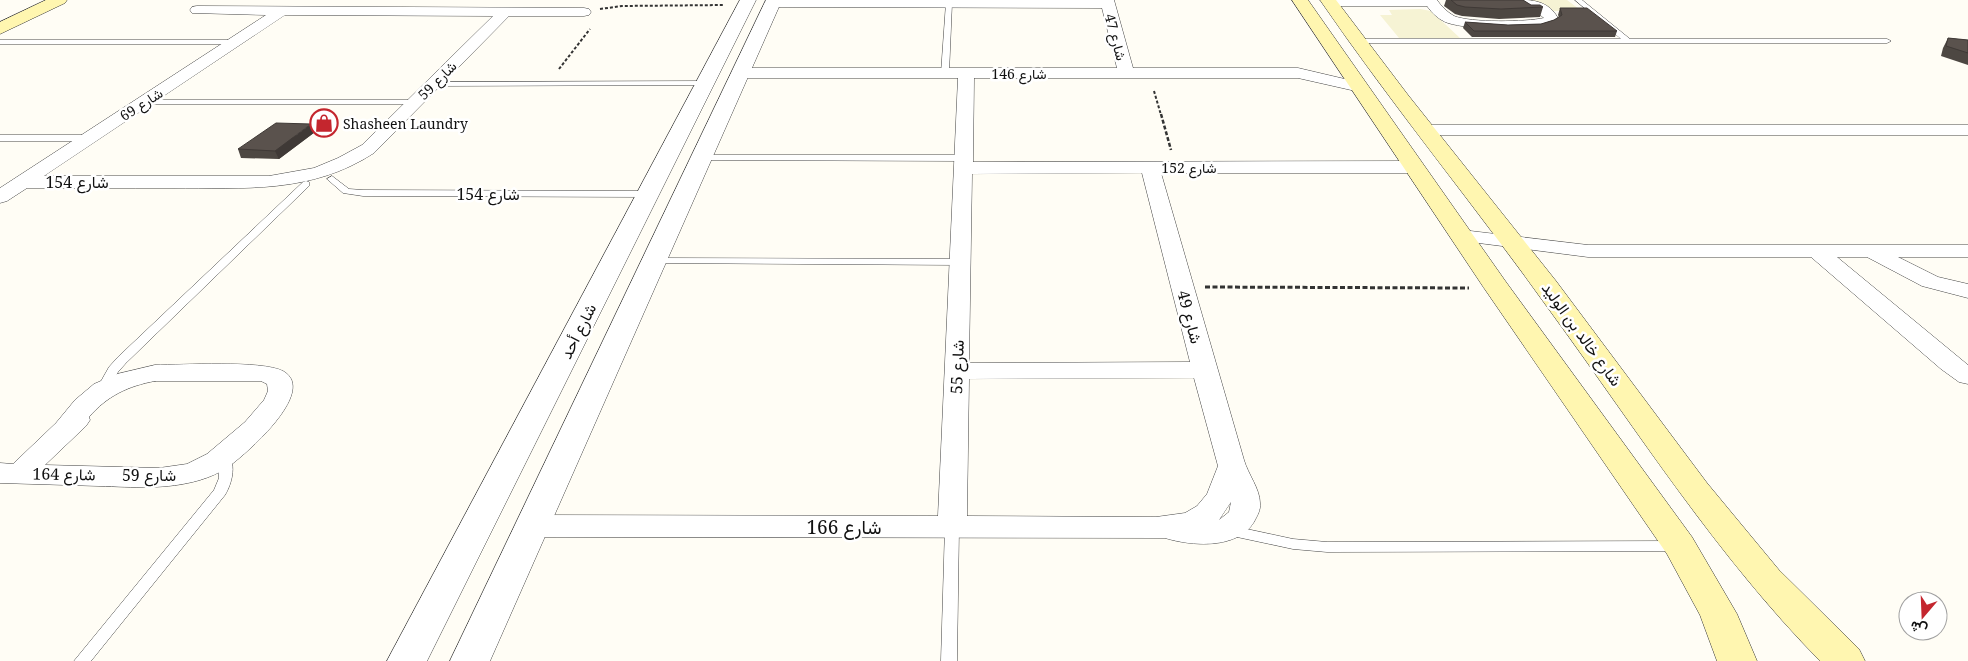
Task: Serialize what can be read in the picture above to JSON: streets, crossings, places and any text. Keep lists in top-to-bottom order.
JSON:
{
  "streets": {
    "main road": ["شارع خالد بن الوليد"],
    "street": [
      "شارع 47",
      "شارع 146",
      "شارع 59",
      "شارع 69",
      "شارع 152",
      "شارع 154",
      "شارع 49",
      "شارع أحد",
      "شارع 55",
      "شارع 164",
      "شارع 166"
    ]
  },
  "crossings": [
    ["شارع 47", "شارع 146"],
    ["شارع 146", "شارع خالد بن الوليد"],
    ["شارع 146", "شارع 55"],
    ["شارع 59", "شارع 154"],
    ["شارع 59", "شارع 164"],
    ["شارع 69", "شارع 154"],
    ["شارع 152", "شارع 49"],
    ["شارع 152", "شارع خالد بن الوليد"],
    ["شارع 152", "شارع 55"],
    ["شارع 154", "شارع أحد"],
    ["شارع 49", "شارع 166"],
    ["شارع 55", "شارع 166"]
  ],
  "places": {
    "shop": ["Shasheen Laundry"]
  },
  "north": "bottom"
}
